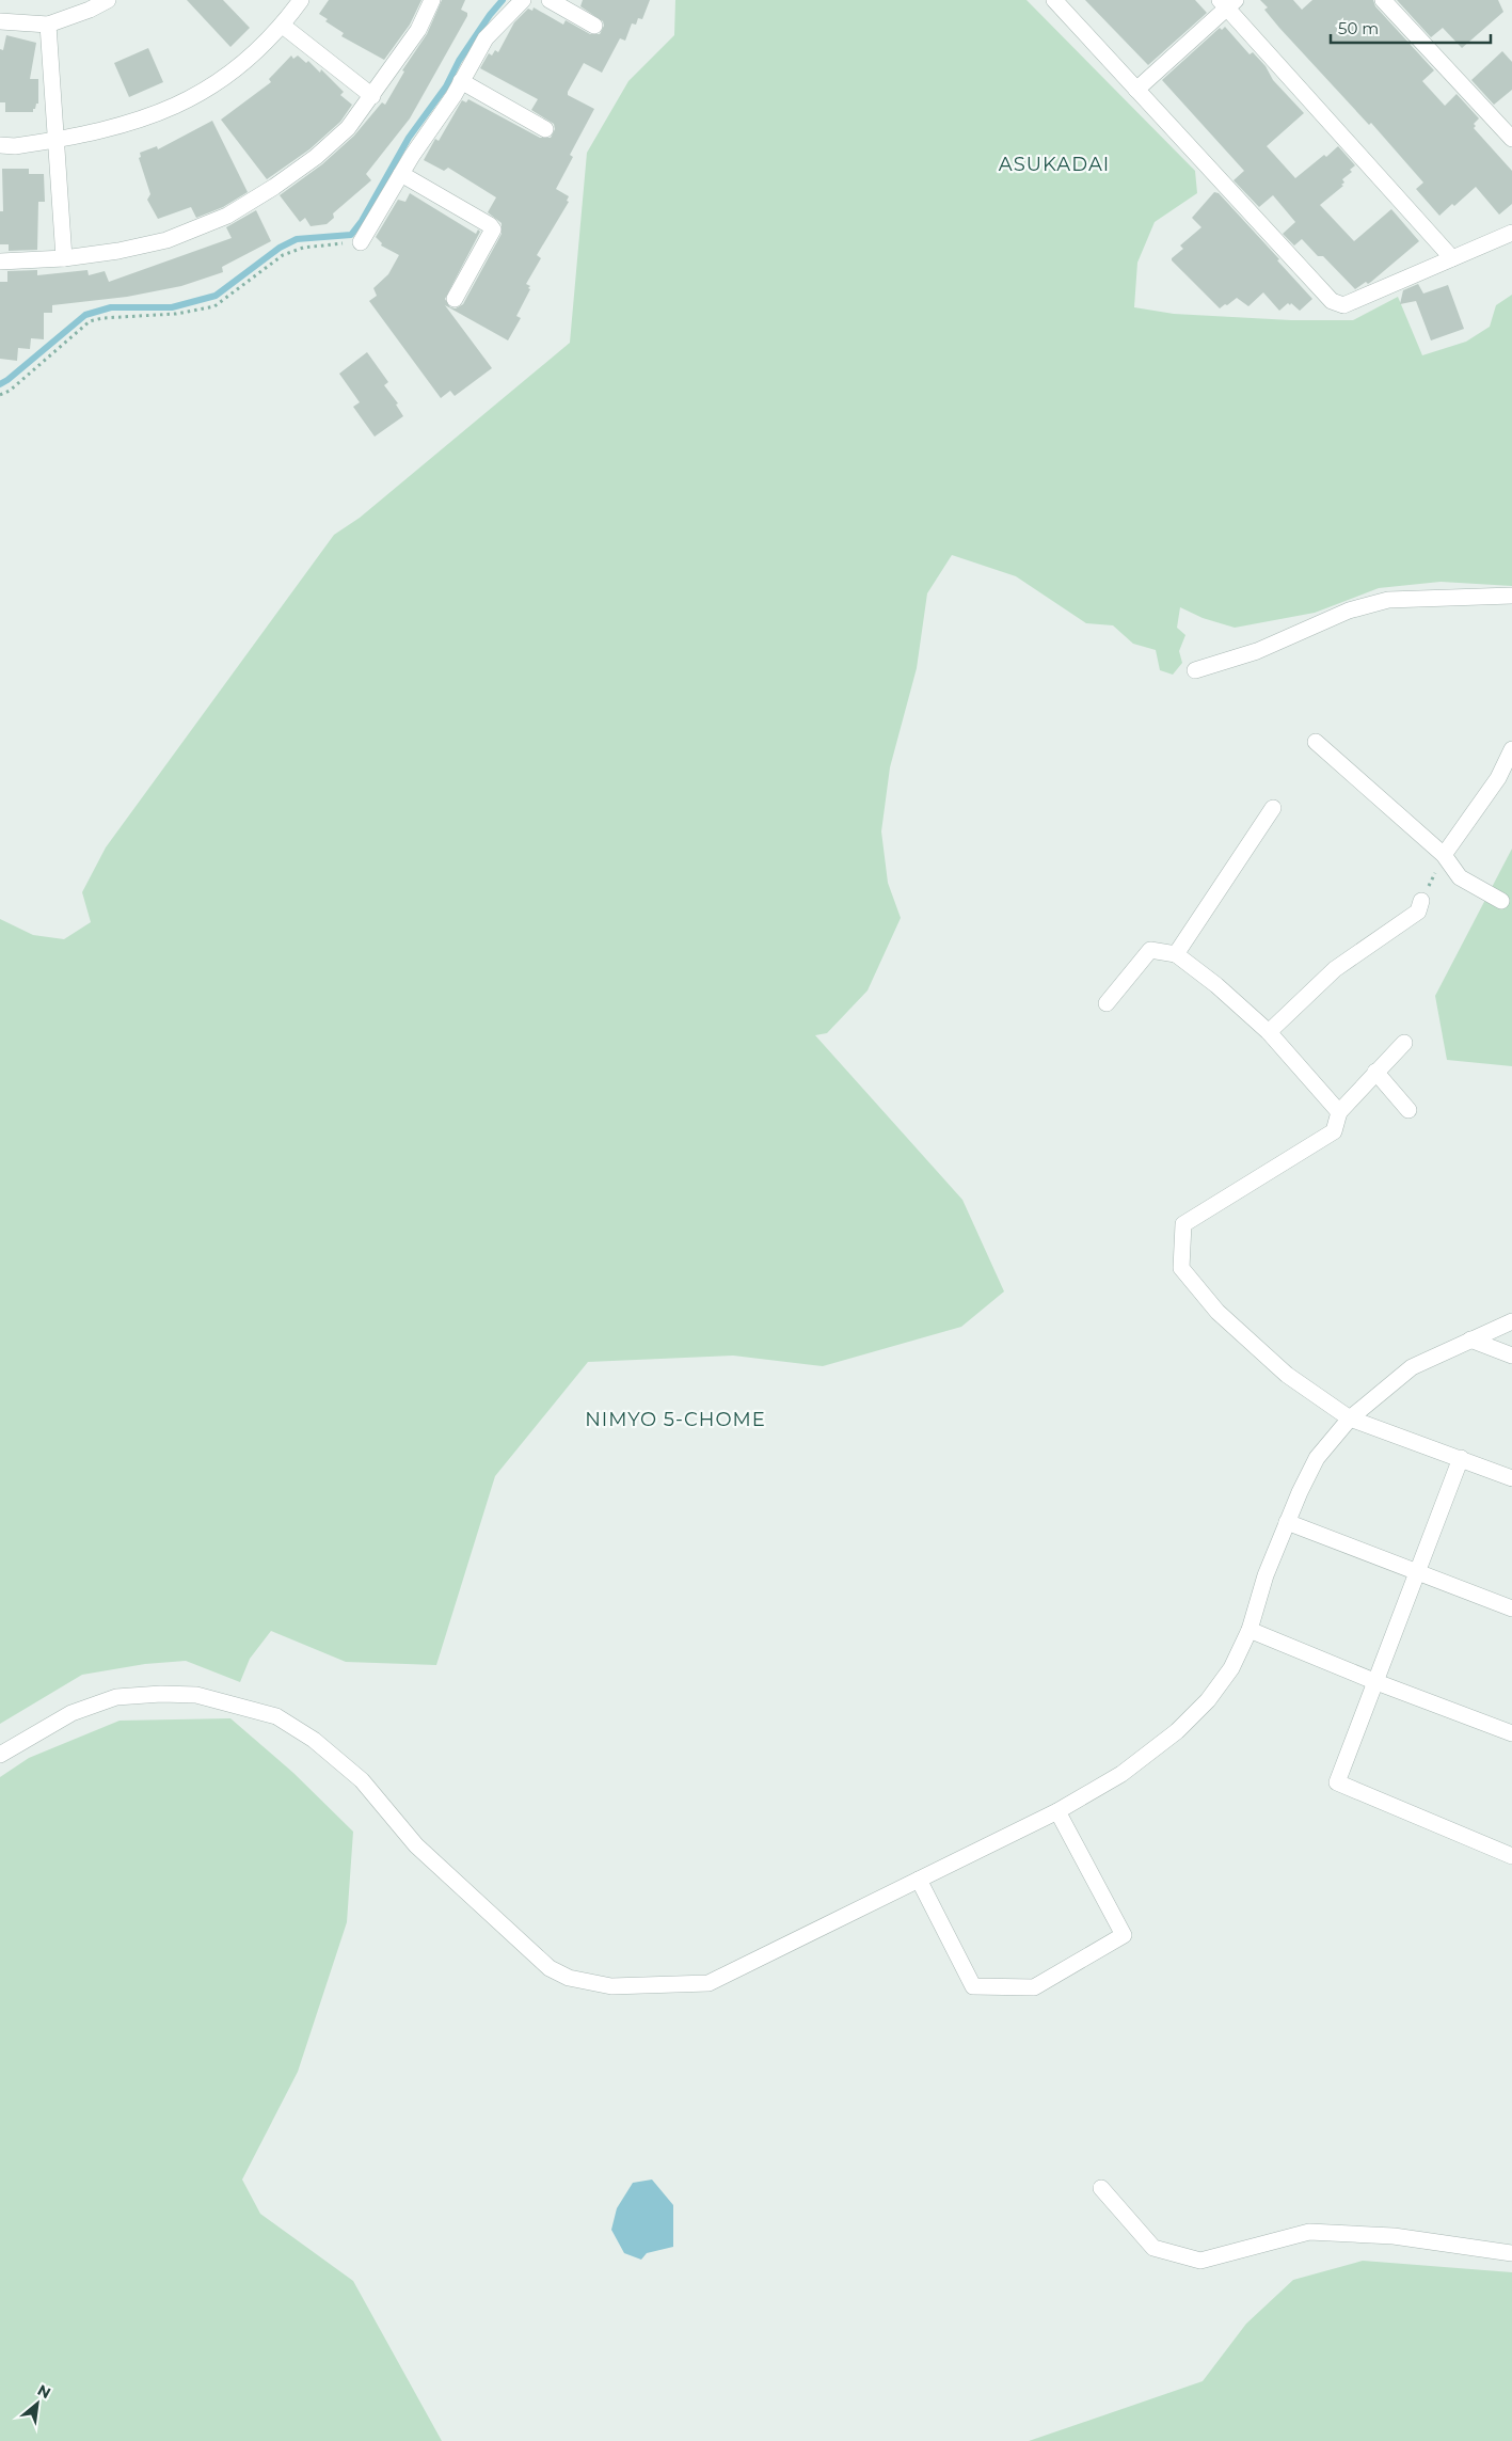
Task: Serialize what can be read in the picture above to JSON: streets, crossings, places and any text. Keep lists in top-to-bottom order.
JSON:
{
  "districts": ["ASUKADAI", "NIMYO 5-CHOME"],
  "scale_bar": "50 m",
  "north": "top right"
}
